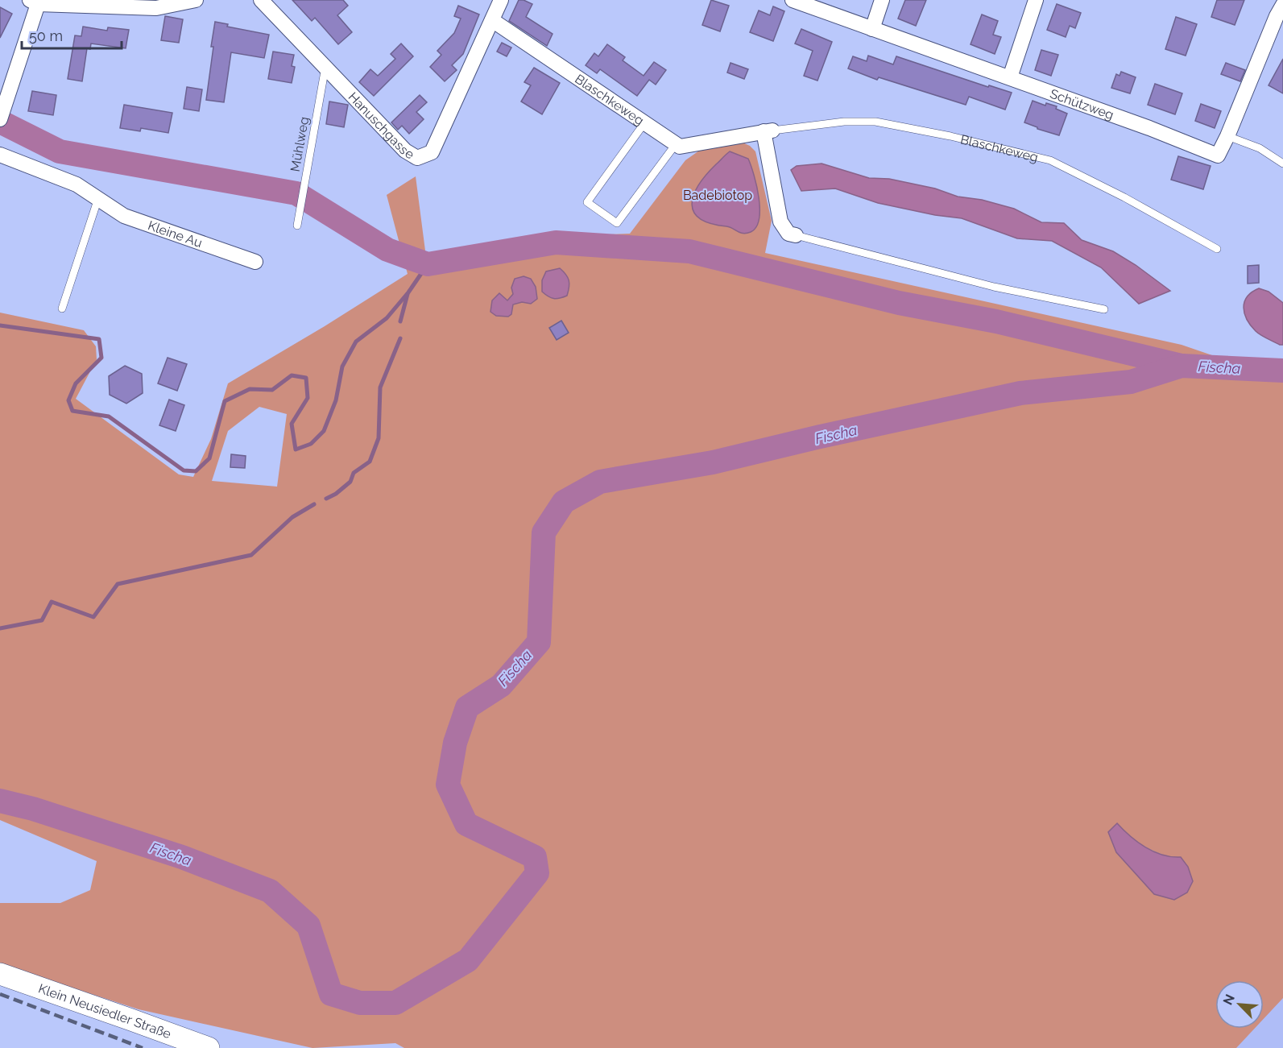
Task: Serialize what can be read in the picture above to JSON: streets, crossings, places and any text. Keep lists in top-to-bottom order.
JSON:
{
  "streets": {
    "main road": ["Klein Neusiedler Straße"],
    "street": [
      "Blaschkeweg",
      "Schützweg",
      "Hanuschgasse",
      "Kleine Au"
    ],
    "lane": ["Mühlweg"]
  },
  "crossings": [
    ["Blaschkeweg", "Hanuschgasse"],
    ["Hanuschgasse", "Mühlweg"]
  ],
  "water": ["Fischa"],
  "parks": ["Badebiotop"],
  "scale_bar": "50 m",
  "north": "top left"
}
